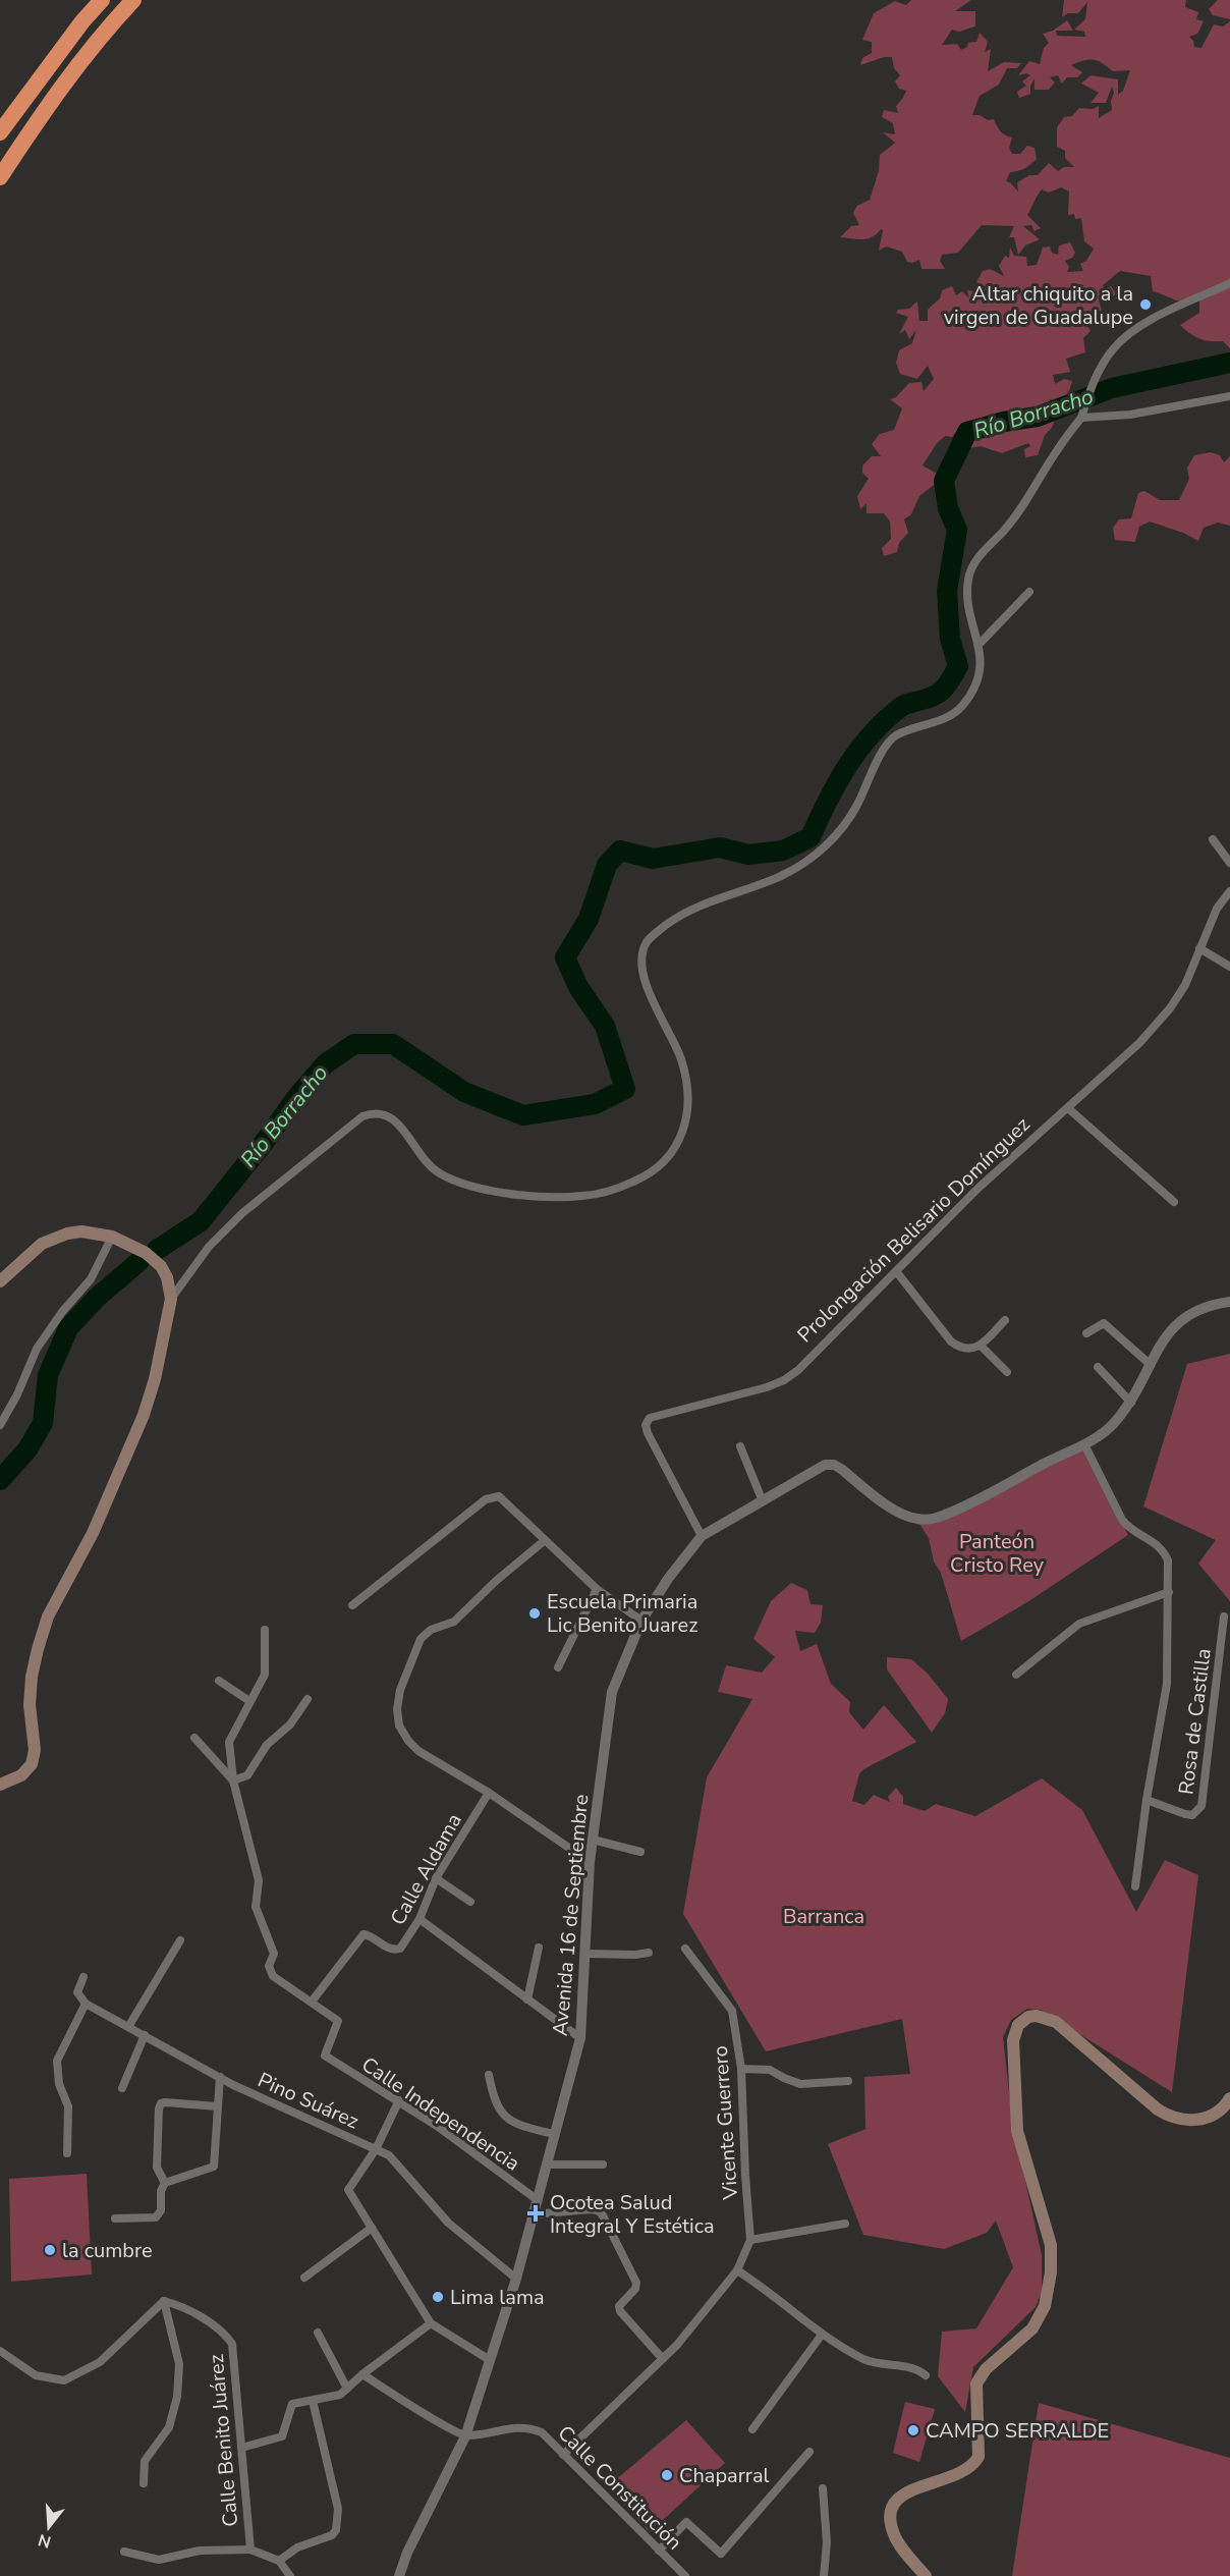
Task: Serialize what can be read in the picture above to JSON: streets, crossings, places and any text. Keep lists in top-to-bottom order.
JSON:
{
  "streets": {
    "street": [
      "Prolongación Belisario Domínguez",
      "Rosa de Castilla",
      "Calle Aldama",
      "Avenida 16 de Septiembre",
      "Pino Suárez",
      "Calle Independencia",
      "Vicente Guerrero",
      "Calle Benito Juárez",
      "Calle Constitución"
    ]
  },
  "crossings": [
    ["Prolongación Belisario Domínguez", "Avenida 16 de Septiembre"],
    ["Rosa de Castilla", "Avenida 16 de Septiembre"],
    ["Calle Aldama", "Calle Independencia"],
    ["Avenida 16 de Septiembre", "Pino Suárez"],
    ["Avenida 16 de Septiembre", "Calle Independencia"],
    ["Avenida 16 de Septiembre", "Calle Constitución"],
    ["Vicente Guerrero", "Calle Constitución"]
  ],
  "water": ["Río Borracho"],
  "parks": ["Panteón Cristo Rey", "Barranca"],
  "places": {
    "other": [
      "Altar chiquito a la virgen de Guadalupe",
      "Escuela Primaria Lic Benito Juarez",
      "la cumbre",
      "Lima lama",
      "CAMPO SERRALDE",
      "Chaparral"
    ],
    "health": ["Ocotea Salud Integral Y Estética"]
  },
  "north": "bottom"
}
